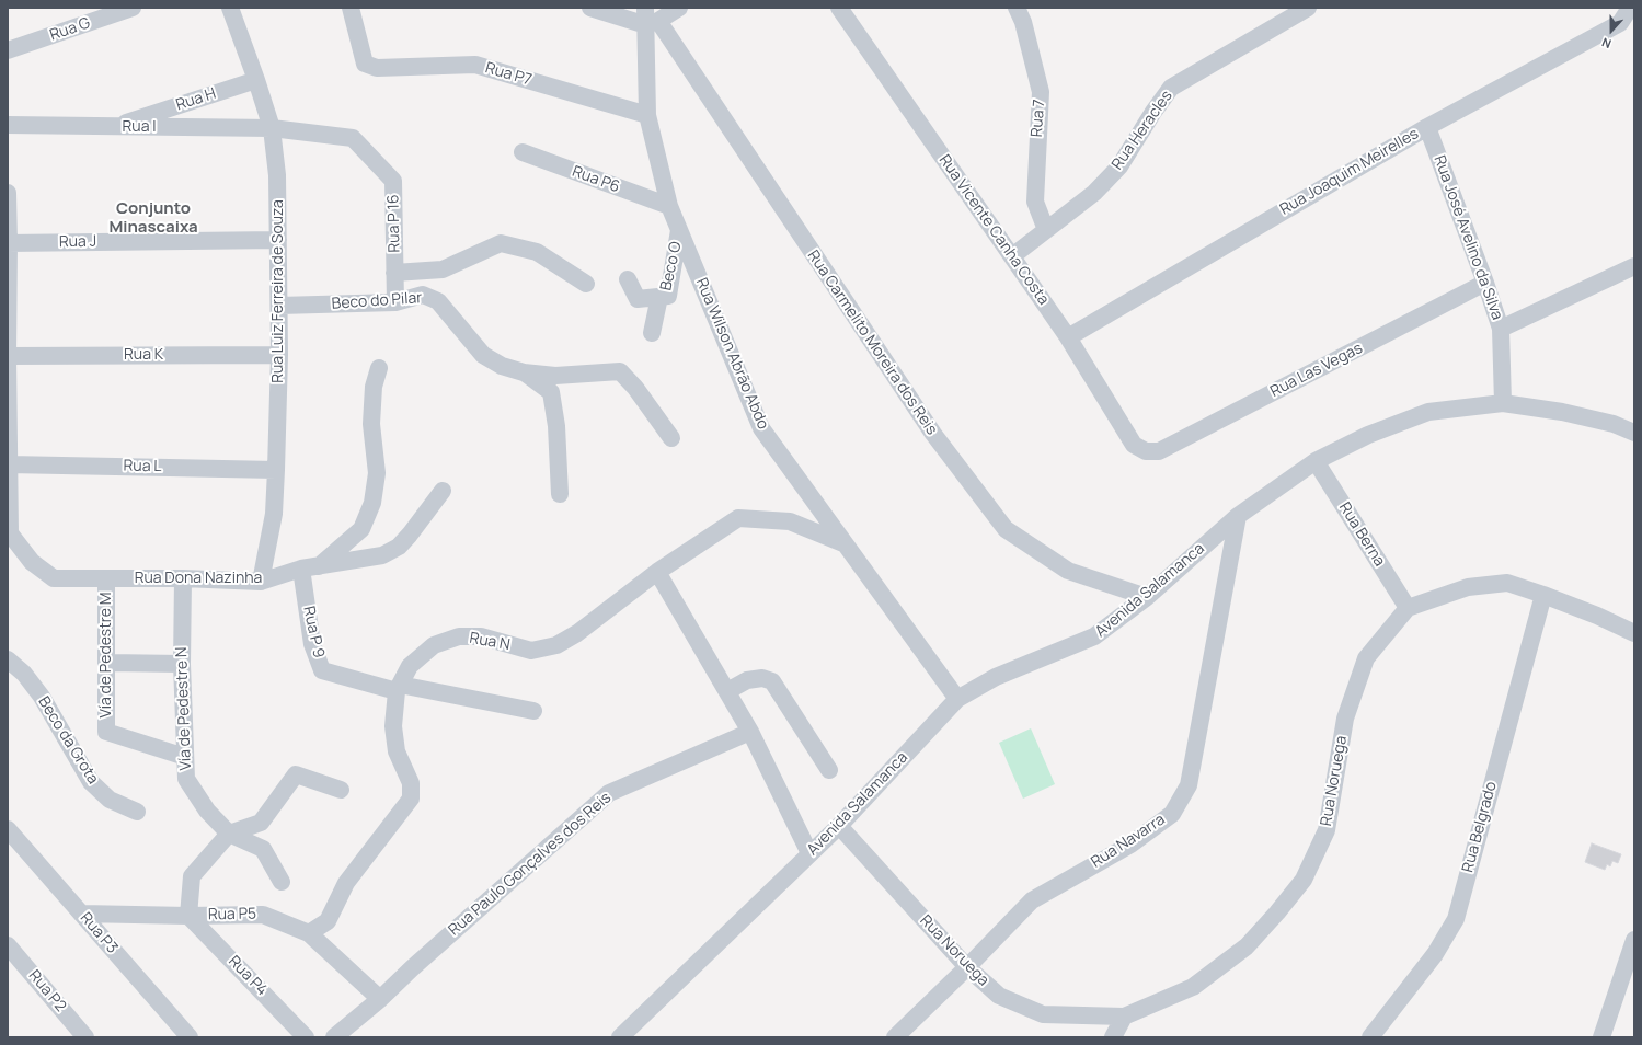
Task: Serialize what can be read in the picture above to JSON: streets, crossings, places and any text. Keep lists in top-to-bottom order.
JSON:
{
  "streets": {
    "street": [
      "Rua G",
      "Rua P7",
      "Rua H",
      "Rua 7",
      "Rua I",
      "Rua Heracles",
      "Rua Joaquim Meirelles",
      "Rua P6",
      "Rua P 16",
      "Rua Vicente Canha Costa",
      "Rua José Avelino da Silva",
      "Rua J",
      "Beco O",
      "Rua Luiz Ferreira de Souza",
      "Beco do Pilar",
      "Rua Carmelito Moreira dos Reis",
      "Rua Wilson Abrão Abdo",
      "Rua K",
      "Rua Las Vegas",
      "Rua L",
      "Rua Berna",
      "Rua Dona Nazinha",
      "Avenida Salamanca",
      "Rua P 9",
      "Rua N",
      "Vía de Pedestre M",
      "Vía de Pedestre N",
      "Beco da Grota",
      "Rua Noruega",
      "Rua Belgrado",
      "Rua Navarra",
      "Rua Paulo Gonçalves dos Reis",
      "Rua P5",
      "Rua P3",
      "Rua P4",
      "Rua P2"
    ]
  },
  "crossings": [
    ["Rua P7", "Rua Wilson Abrão Abdo"],
    ["Rua H", "Rua I"],
    ["Rua H", "Rua Luiz Ferreira de Souza"],
    ["Rua 7", "Rua Heracles"],
    ["Rua I", "Rua P 16"],
    ["Rua I", "Rua Luiz Ferreira de Souza"],
    ["Rua Heracles", "Rua Vicente Canha Costa"],
    ["Rua Joaquim Meirelles", "Rua Vicente Canha Costa"],
    ["Rua Joaquim Meirelles", "Rua José Avelino da Silva"],
    ["Rua P6", "Rua Wilson Abrão Abdo"],
    ["Rua P 16", "Rua Luiz Ferreira de Souza"],
    ["Rua P 16", "Beco do Pilar"],
    ["Rua Vicente Canha Costa", "Rua Las Vegas"],
    ["Rua José Avelino da Silva", "Rua Las Vegas"],
    ["Rua José Avelino da Silva", "Avenida Salamanca"],
    ["Rua J", "Rua Luiz Ferreira de Souza"],
    ["Beco O", "Rua Wilson Abrão Abdo"],
    ["Rua Luiz Ferreira de Souza", "Beco do Pilar"],
    ["Rua Luiz Ferreira de Souza", "Rua K"],
    ["Rua Luiz Ferreira de Souza", "Rua L"],
    ["Rua Luiz Ferreira de Souza", "Rua Dona Nazinha"],
    ["Rua Carmelito Moreira dos Reis", "Rua Wilson Abrão Abdo"],
    ["Rua Carmelito Moreira dos Reis", "Avenida Salamanca"],
    ["Rua Wilson Abrão Abdo", "Avenida Salamanca"],
    ["Rua Wilson Abrão Abdo", "Rua N"],
    ["Rua Berna", "Avenida Salamanca"],
    ["Rua Berna", "Rua Noruega"],
    ["Rua Dona Nazinha", "Rua P 9"],
    ["Rua Dona Nazinha", "Vía de Pedestre M"],
    ["Rua Dona Nazinha", "Vía de Pedestre N"],
    ["Avenida Salamanca", "Rua Noruega"],
    ["Avenida Salamanca", "Rua Navarra"],
    ["Rua P 9", "Rua N"],
    ["Rua N", "Rua P5"],
    ["Vía de Pedestre M", "Vía de Pedestre N"],
    ["Rua Noruega", "Rua Navarra"],
    ["Rua Paulo Gonçalves dos Reis", "Rua P5"],
    ["Rua P5", "Rua P3"],
    ["Rua P5", "Rua P4"]
  ],
  "districts": ["Conjunto Minascaixa"],
  "north": "bottom"
}
